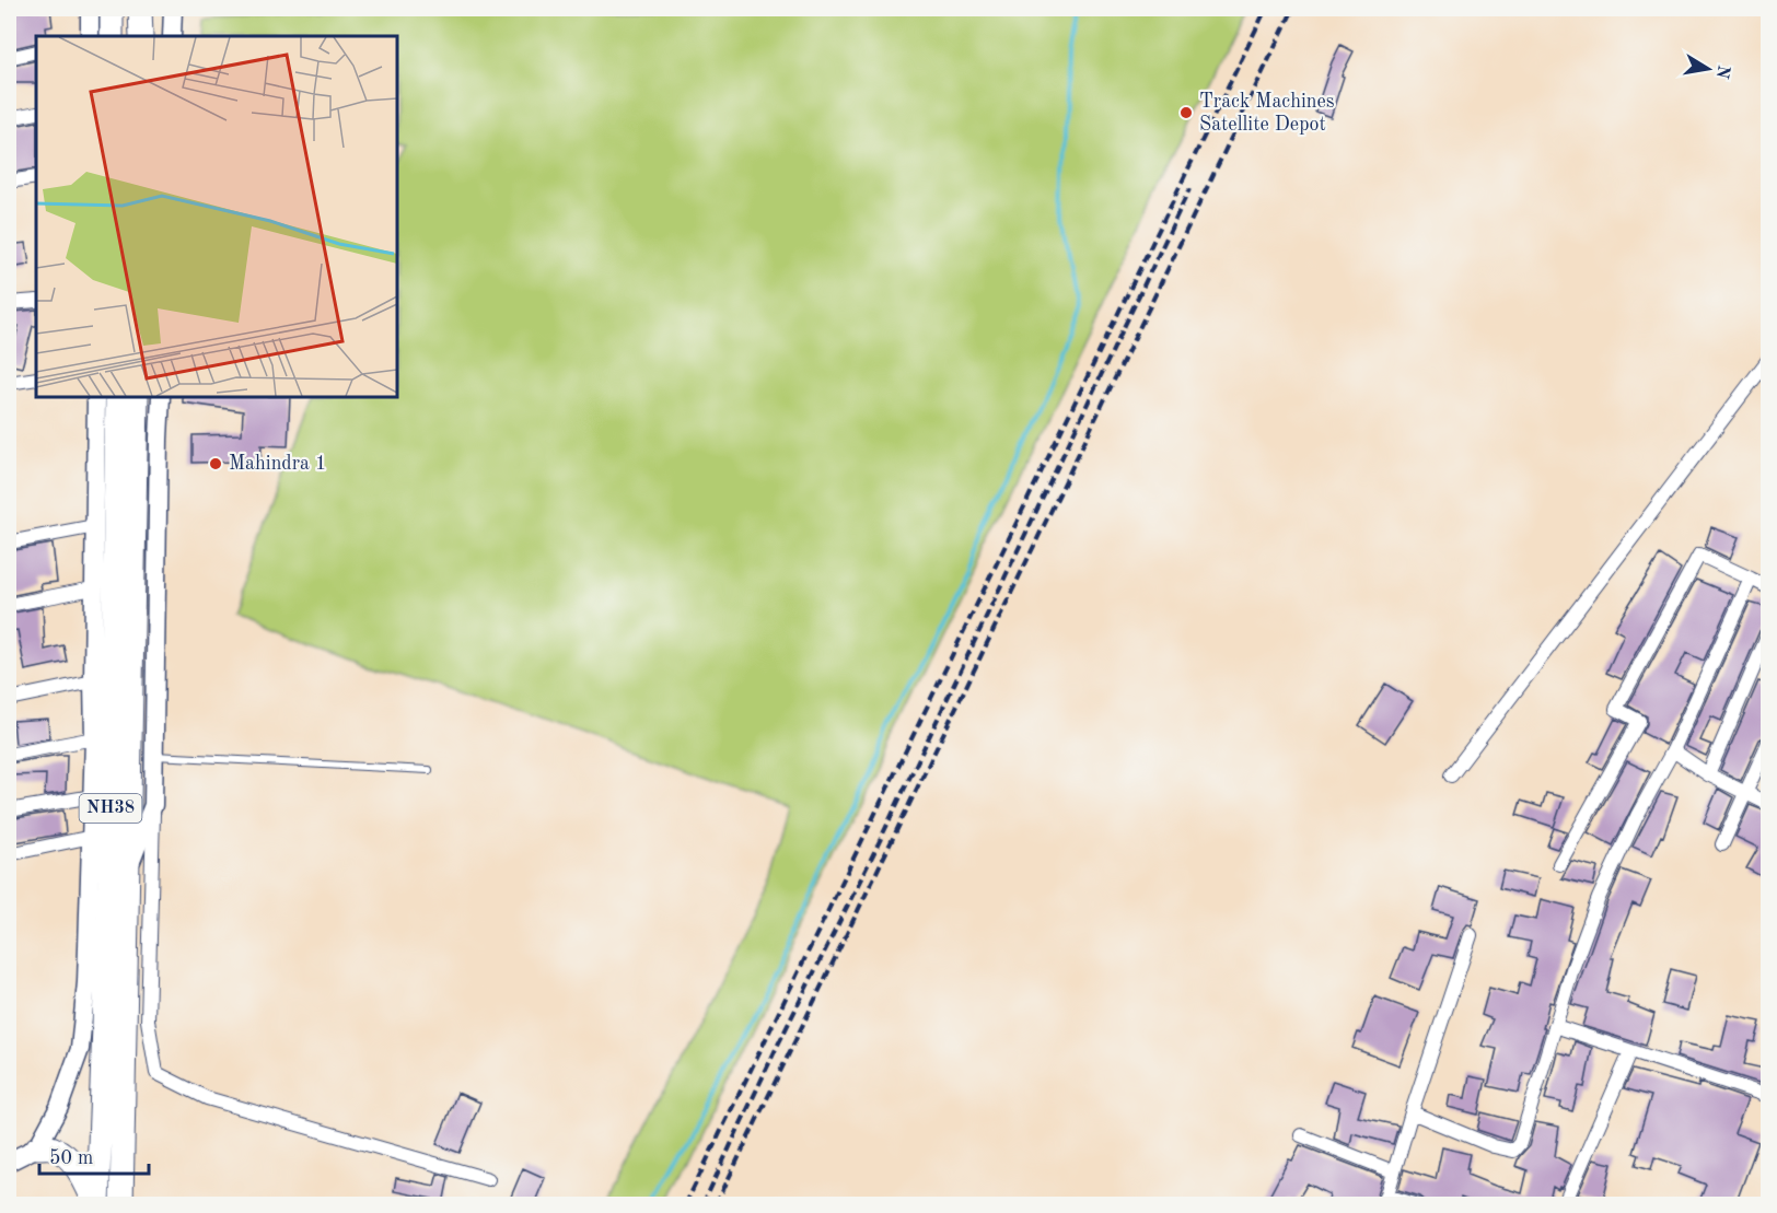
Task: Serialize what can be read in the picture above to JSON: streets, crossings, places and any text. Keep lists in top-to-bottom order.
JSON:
{
  "streets": {
    "highway": ["NH38"]
  },
  "places": ["Track Machines Satellite Depot", "Mahindra 1"],
  "scale_bar": "50 m",
  "north": "right"
}
